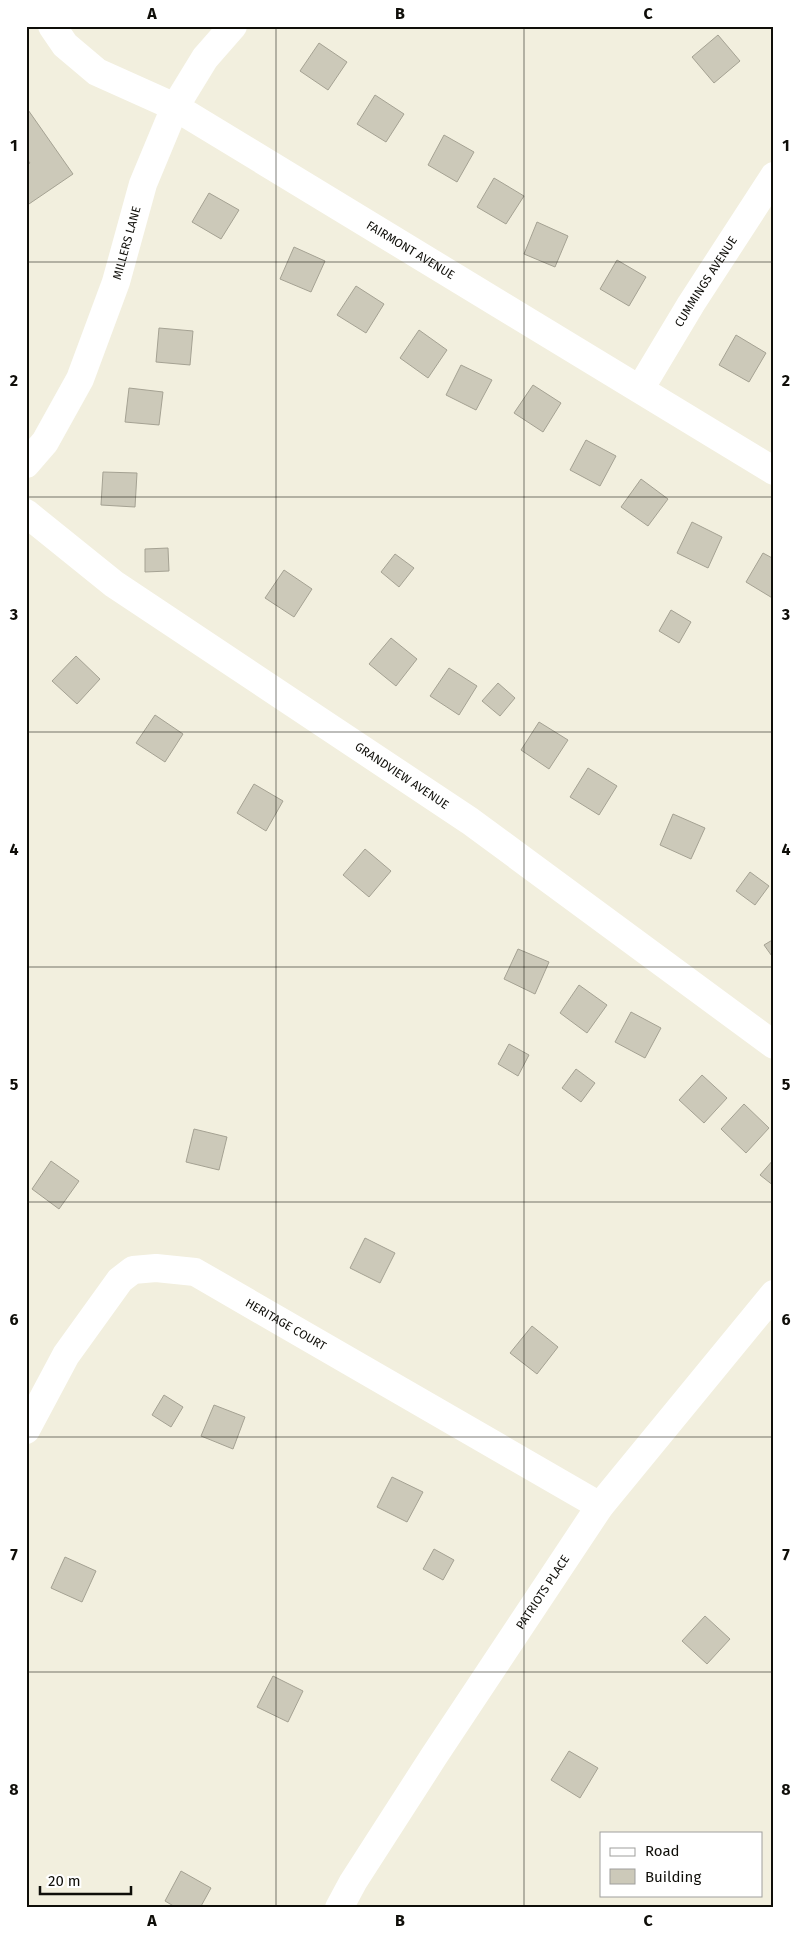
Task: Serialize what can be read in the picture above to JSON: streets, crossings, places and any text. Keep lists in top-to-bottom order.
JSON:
{
  "streets": {
    "street": [
      "MILLERS LANE",
      "FAIRMONT AVENUE",
      "CUMMINGS AVENUE",
      "GRANDVIEW AVENUE",
      "HERITAGE COURT",
      "PATRIOTS PLACE"
    ]
  },
  "crossings": [
    ["MILLERS LANE", "FAIRMONT AVENUE"],
    ["FAIRMONT AVENUE", "CUMMINGS AVENUE"],
    ["HERITAGE COURT", "PATRIOTS PLACE"]
  ],
  "legend": ["Road", "Building"],
  "scale_bar": "20 m",
  "grid": {
    "columns": ["A", "B", "C"],
    "rows": [
      "1",
      "2",
      "3",
      "4",
      "5",
      "6",
      "7",
      "8"
    ]
  }
}
